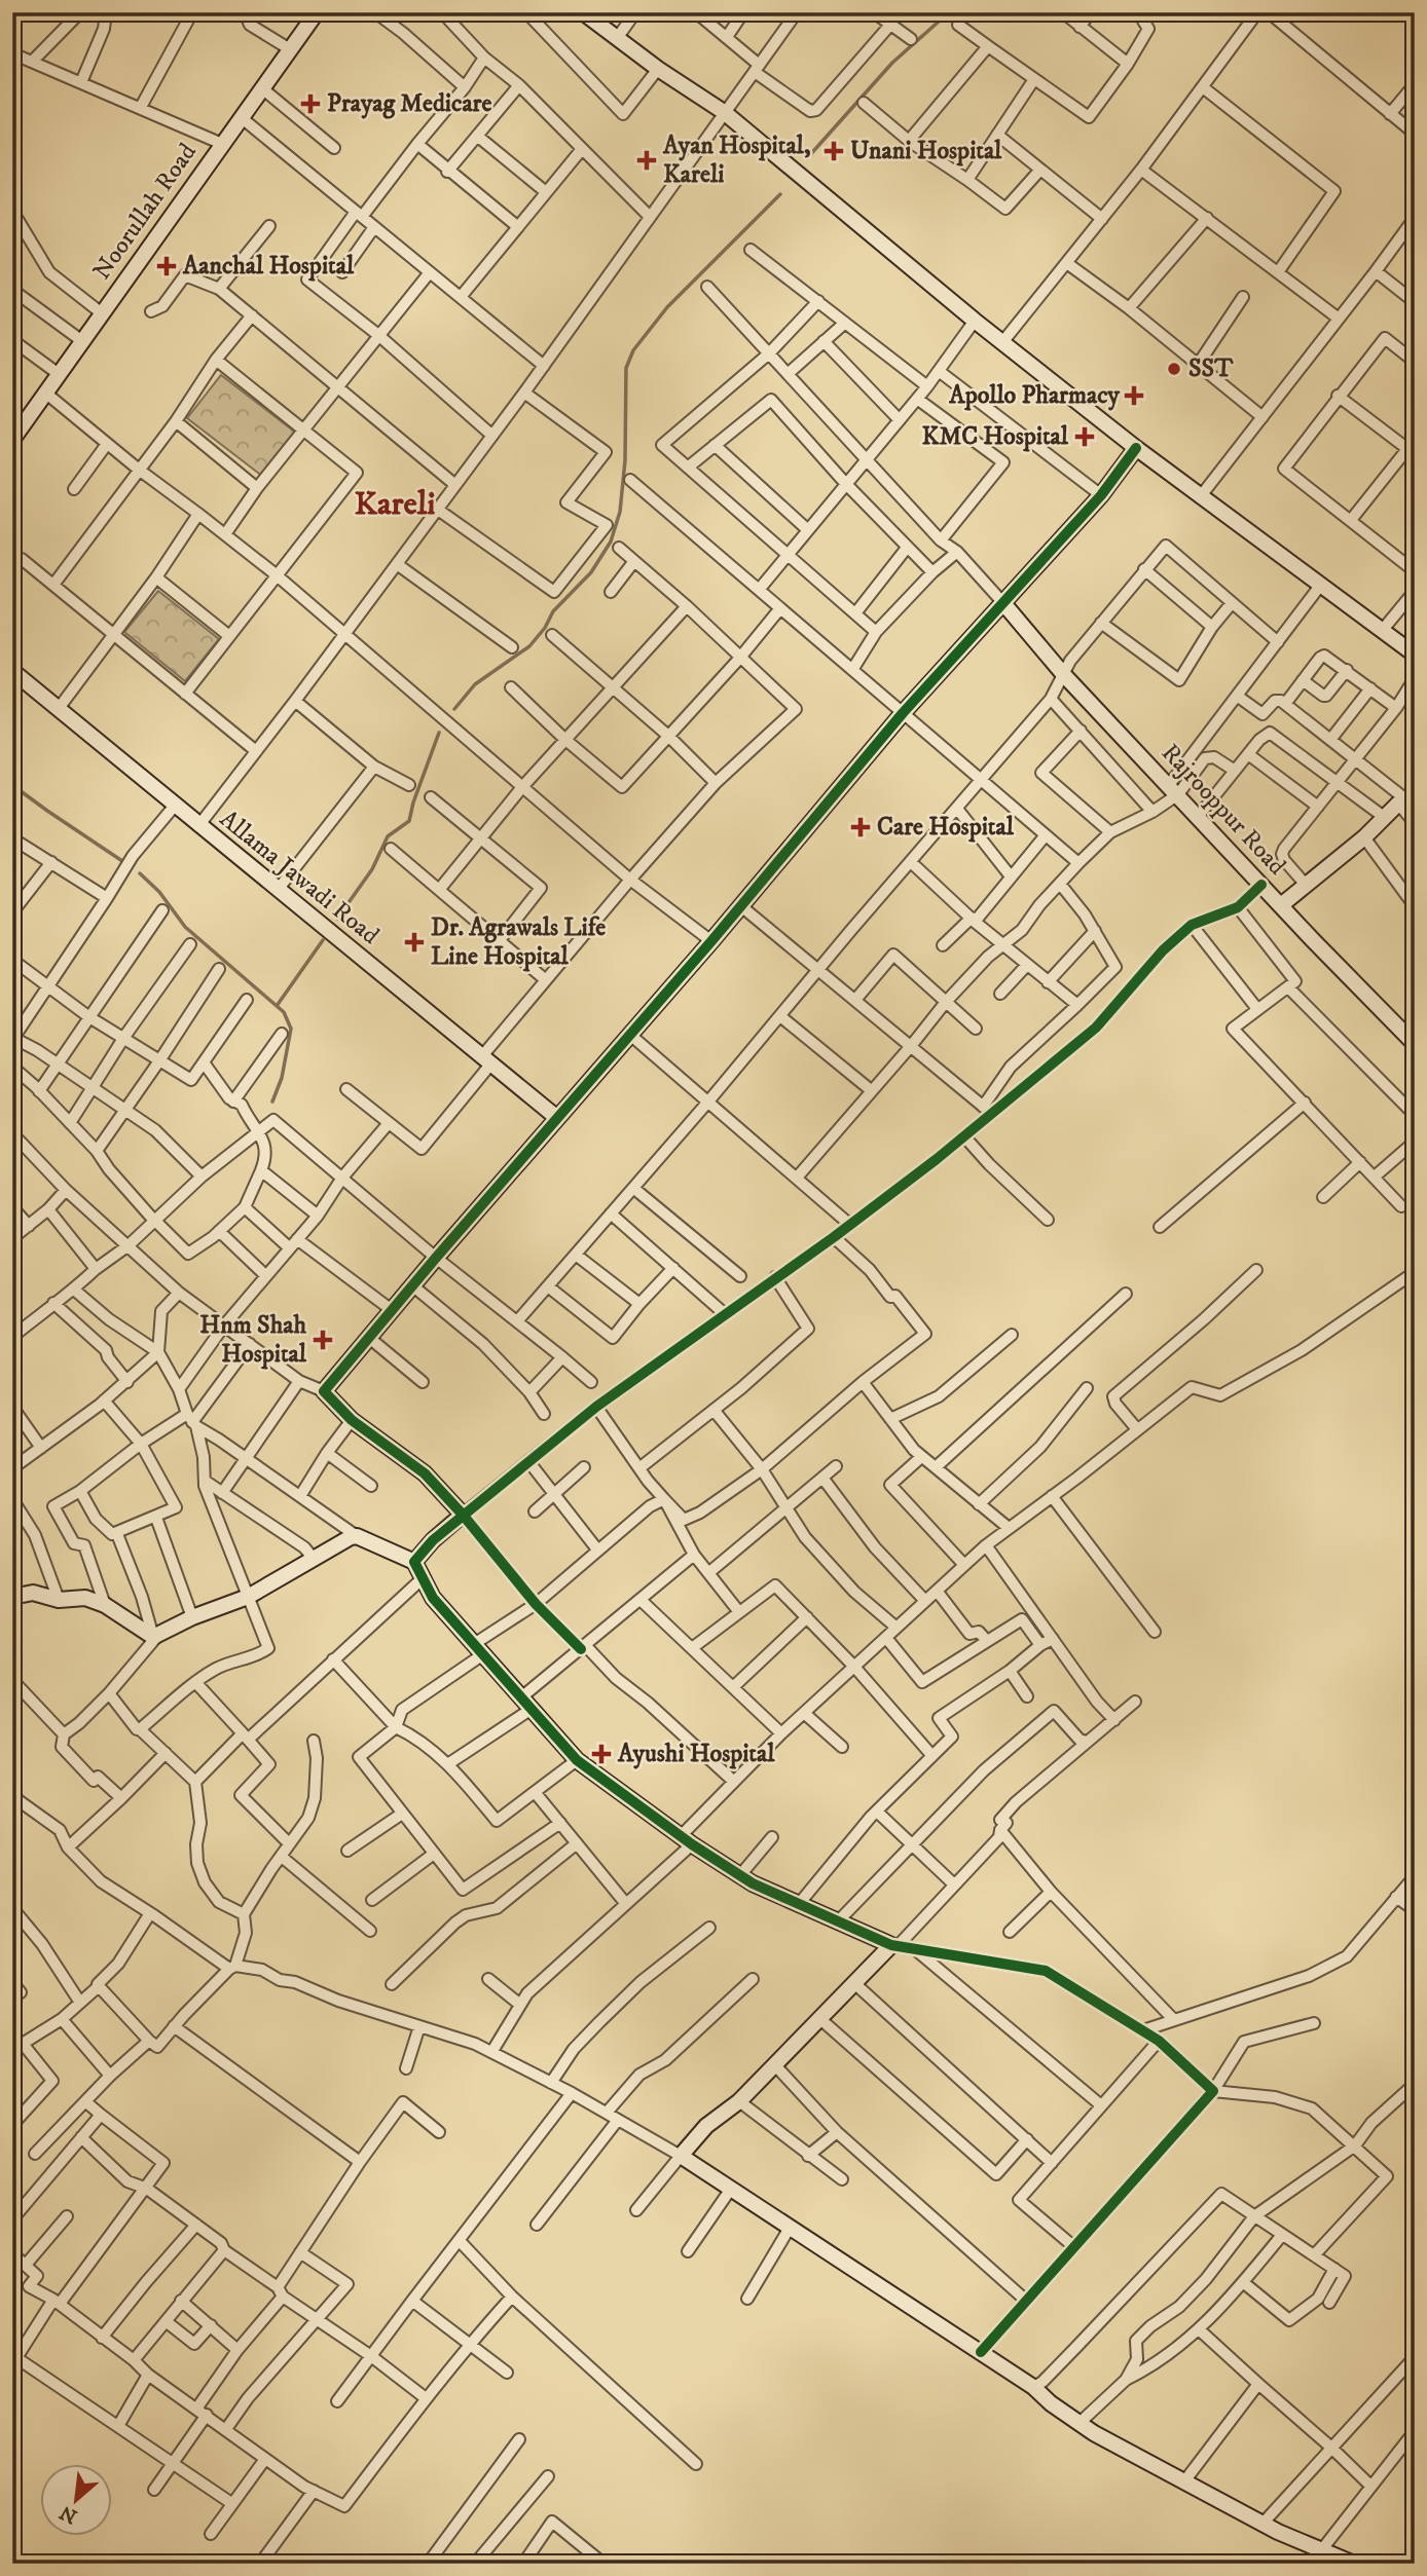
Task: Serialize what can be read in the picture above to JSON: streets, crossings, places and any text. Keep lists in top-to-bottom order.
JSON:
{
  "streets": {
    "street": ["Noorullah Road", "Rajrooppur Road", "Allama Jawadi Road"]
  },
  "districts": ["Kareli"],
  "places": {
    "health": [
      "Prayag Medicare",
      "Unani Hospital",
      "Ayan Hospital, Kareli",
      "Aanchal Hospital",
      "Apollo Pharmacy",
      "KMC Hospital",
      "Care Hospital",
      "Dr. Agrawals Life Line Hospital",
      "Hnm Shah Hospital",
      "Ayushi Hospital"
    ],
    "other": ["SST"]
  },
  "north": "bottom left"
}
